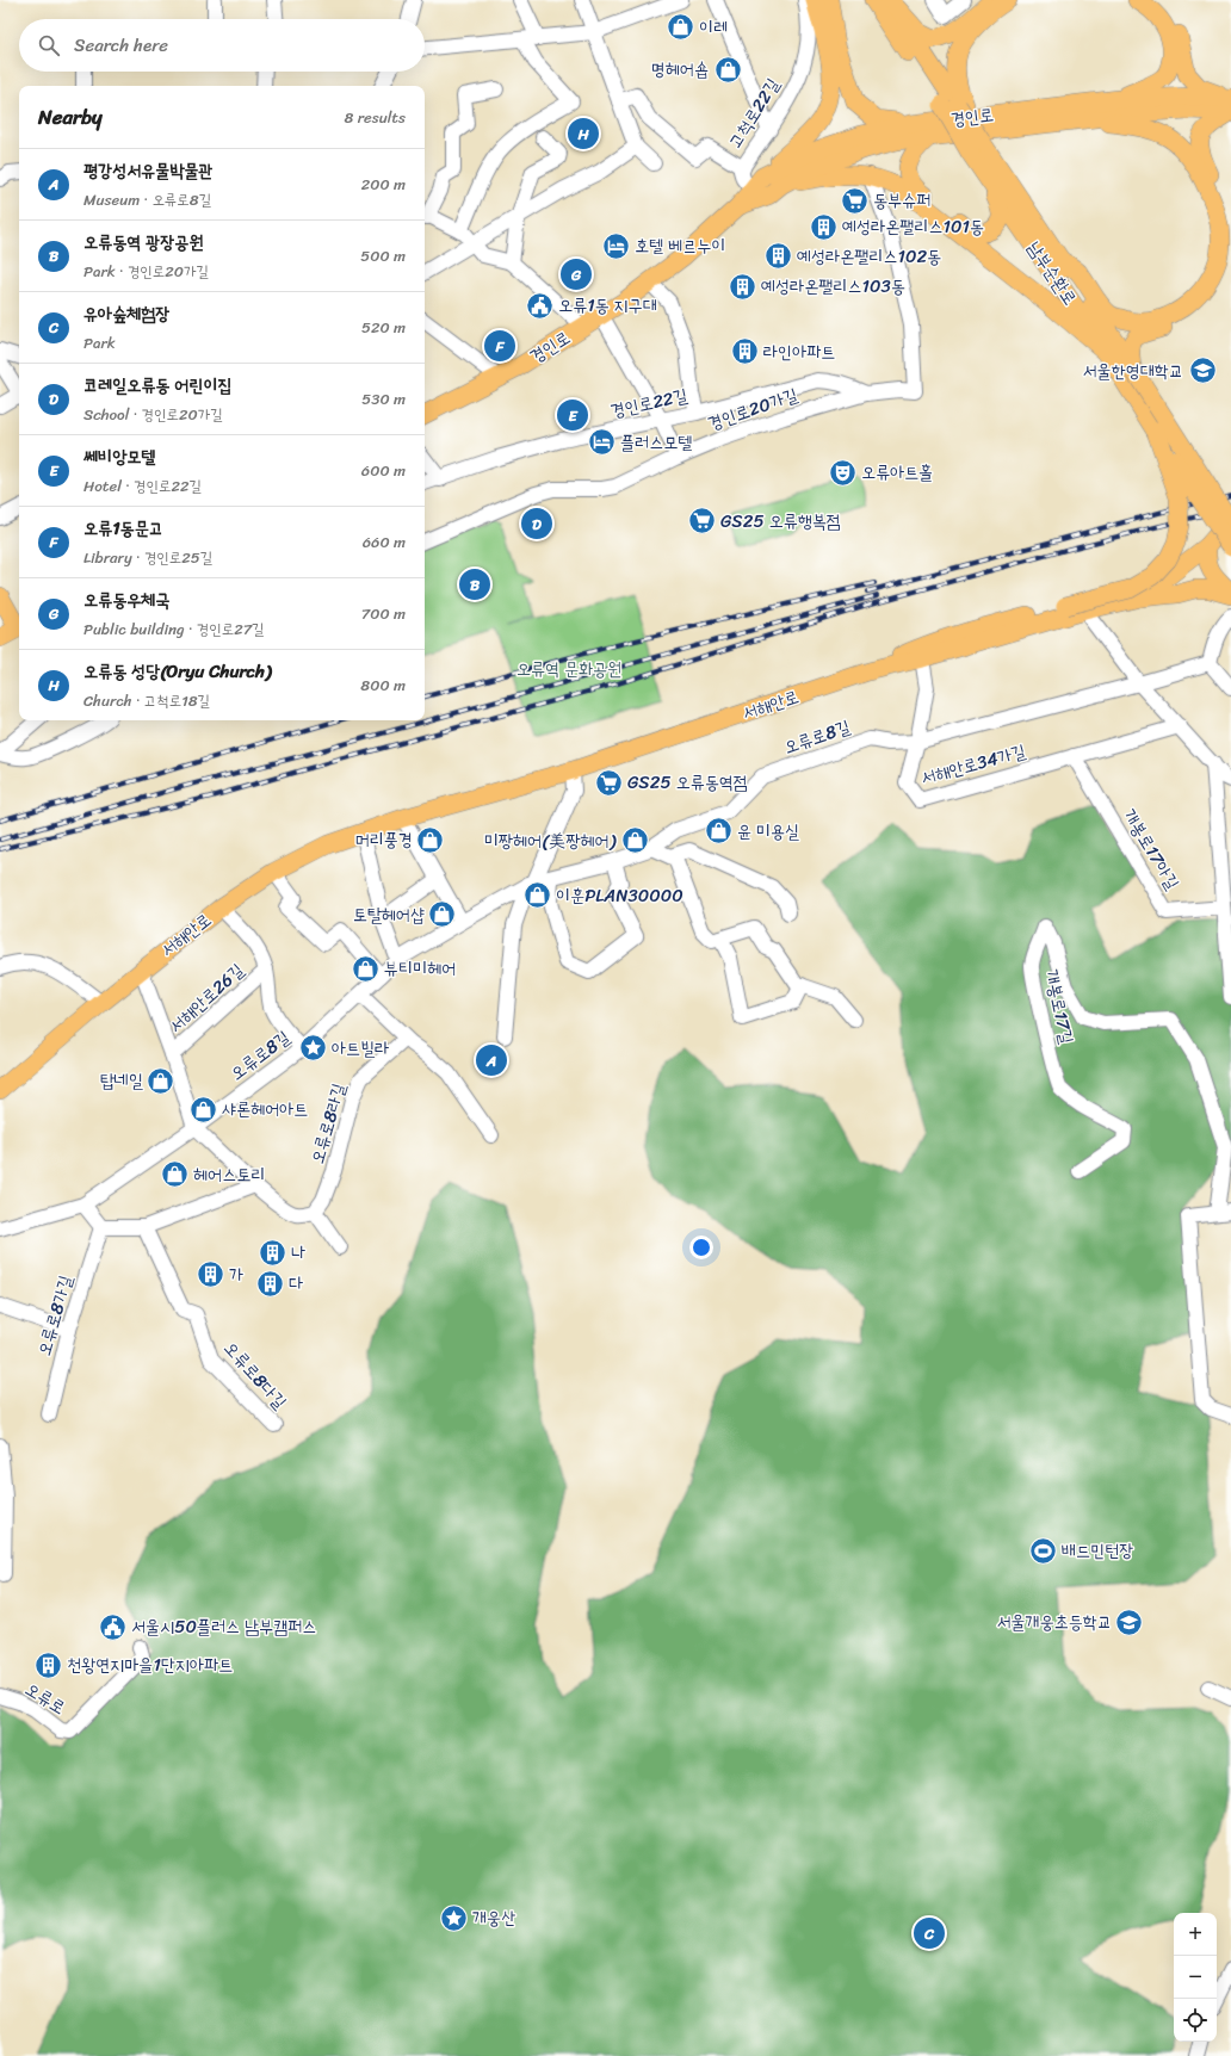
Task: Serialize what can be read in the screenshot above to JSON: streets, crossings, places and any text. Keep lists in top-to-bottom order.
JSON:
{
  "streets": {
    "main road": ["경인로", "남부순환로", "서해안로"],
    "street": [
      "고척로22길",
      "경인로22길",
      "경인로20가길",
      "오류로8길",
      "서해안로34가길",
      "개봉로17아길",
      "서해안로26길",
      "개봉로17길",
      "오류로8라길",
      "오류로8가길",
      "오류로8다길",
      "오류로"
    ]
  },
  "crossings": [
    ["고척로22길", "경인로"],
    ["경인로22길", "경인로20가길"],
    ["서해안로", "서해안로34가길"],
    ["서해안로", "서해안로26길"],
    ["오류로8길", "서해안로34가길"],
    ["오류로8길", "서해안로26길"],
    ["서해안로34가길", "개봉로17아길"]
  ],
  "parks": ["오류역 문화공원"],
  "places": {
    "shop": [
      "이레",
      "명헤어숍",
      "윤 미용실",
      "머리풍경",
      "미짱헤어(美짱헤어)",
      "이훈PLAN30000",
      "토탈헤어샵",
      "뷰티미헤어",
      "탑네일",
      "샤론헤어아트",
      "헤어스토리"
    ],
    "supermarket": ["동부슈퍼", "GS25 오류행복점", "GS25 오류동역점"],
    "building": [
      "예성라온팰리스101동",
      "예성라온팰리스102동",
      "예성라온팰리스103동",
      "라인아파트",
      "나",
      "가",
      "다",
      "천왕연지마을1단지아파트"
    ],
    "hotel": ["호텔 베르누이", "플러스모텔"],
    "public building": ["오류1동 지구대", "서울시50플러스 남부캠퍼스"],
    "school or university": ["서울한영대학교", "서울개웅초등학교"],
    "theatre": ["오류아트홀"],
    "place": ["아트빌라", "개웅산"],
    "sports": ["배드민턴장"]
  },
  "page": {
    "search": "Search here",
    "heading": ["Nearby", "8 results"],
    "pins": [
      "H",
      "G",
      "F",
      "E",
      "D",
      "B",
      "A",
      "C"
    ],
    "list": [
      {
        "mark": "A",
        "name": "평강성서유물박물관",
        "note": "Museum · 오류로8길",
        "value": "200 m"
      },
      {
        "mark": "B",
        "name": "오류동역 광장공원",
        "note": "Park · 경인로20가길",
        "value": "500 m"
      },
      {
        "mark": "C",
        "name": "유아숲체험장",
        "note": "Park",
        "value": "520 m"
      },
      {
        "mark": "D",
        "name": "코레일오류동 어린이집",
        "note": "School · 경인로20가길",
        "value": "530 m"
      },
      {
        "mark": "E",
        "name": "쎄비앙모텔",
        "note": "Hotel · 경인로22길",
        "value": "600 m"
      },
      {
        "mark": "F",
        "name": "오류1동문고",
        "note": "Library · 경인로25길",
        "value": "660 m"
      },
      {
        "mark": "G",
        "name": "오류동우체국",
        "note": "Public building · 경인로27길",
        "value": "700 m"
      },
      {
        "mark": "H",
        "name": "오류동 성당(Oryu Church)",
        "note": "Church · 고척로18길",
        "value": "800 m"
      }
    ],
    "map_buttons": ["+", "−"]
  }
}
